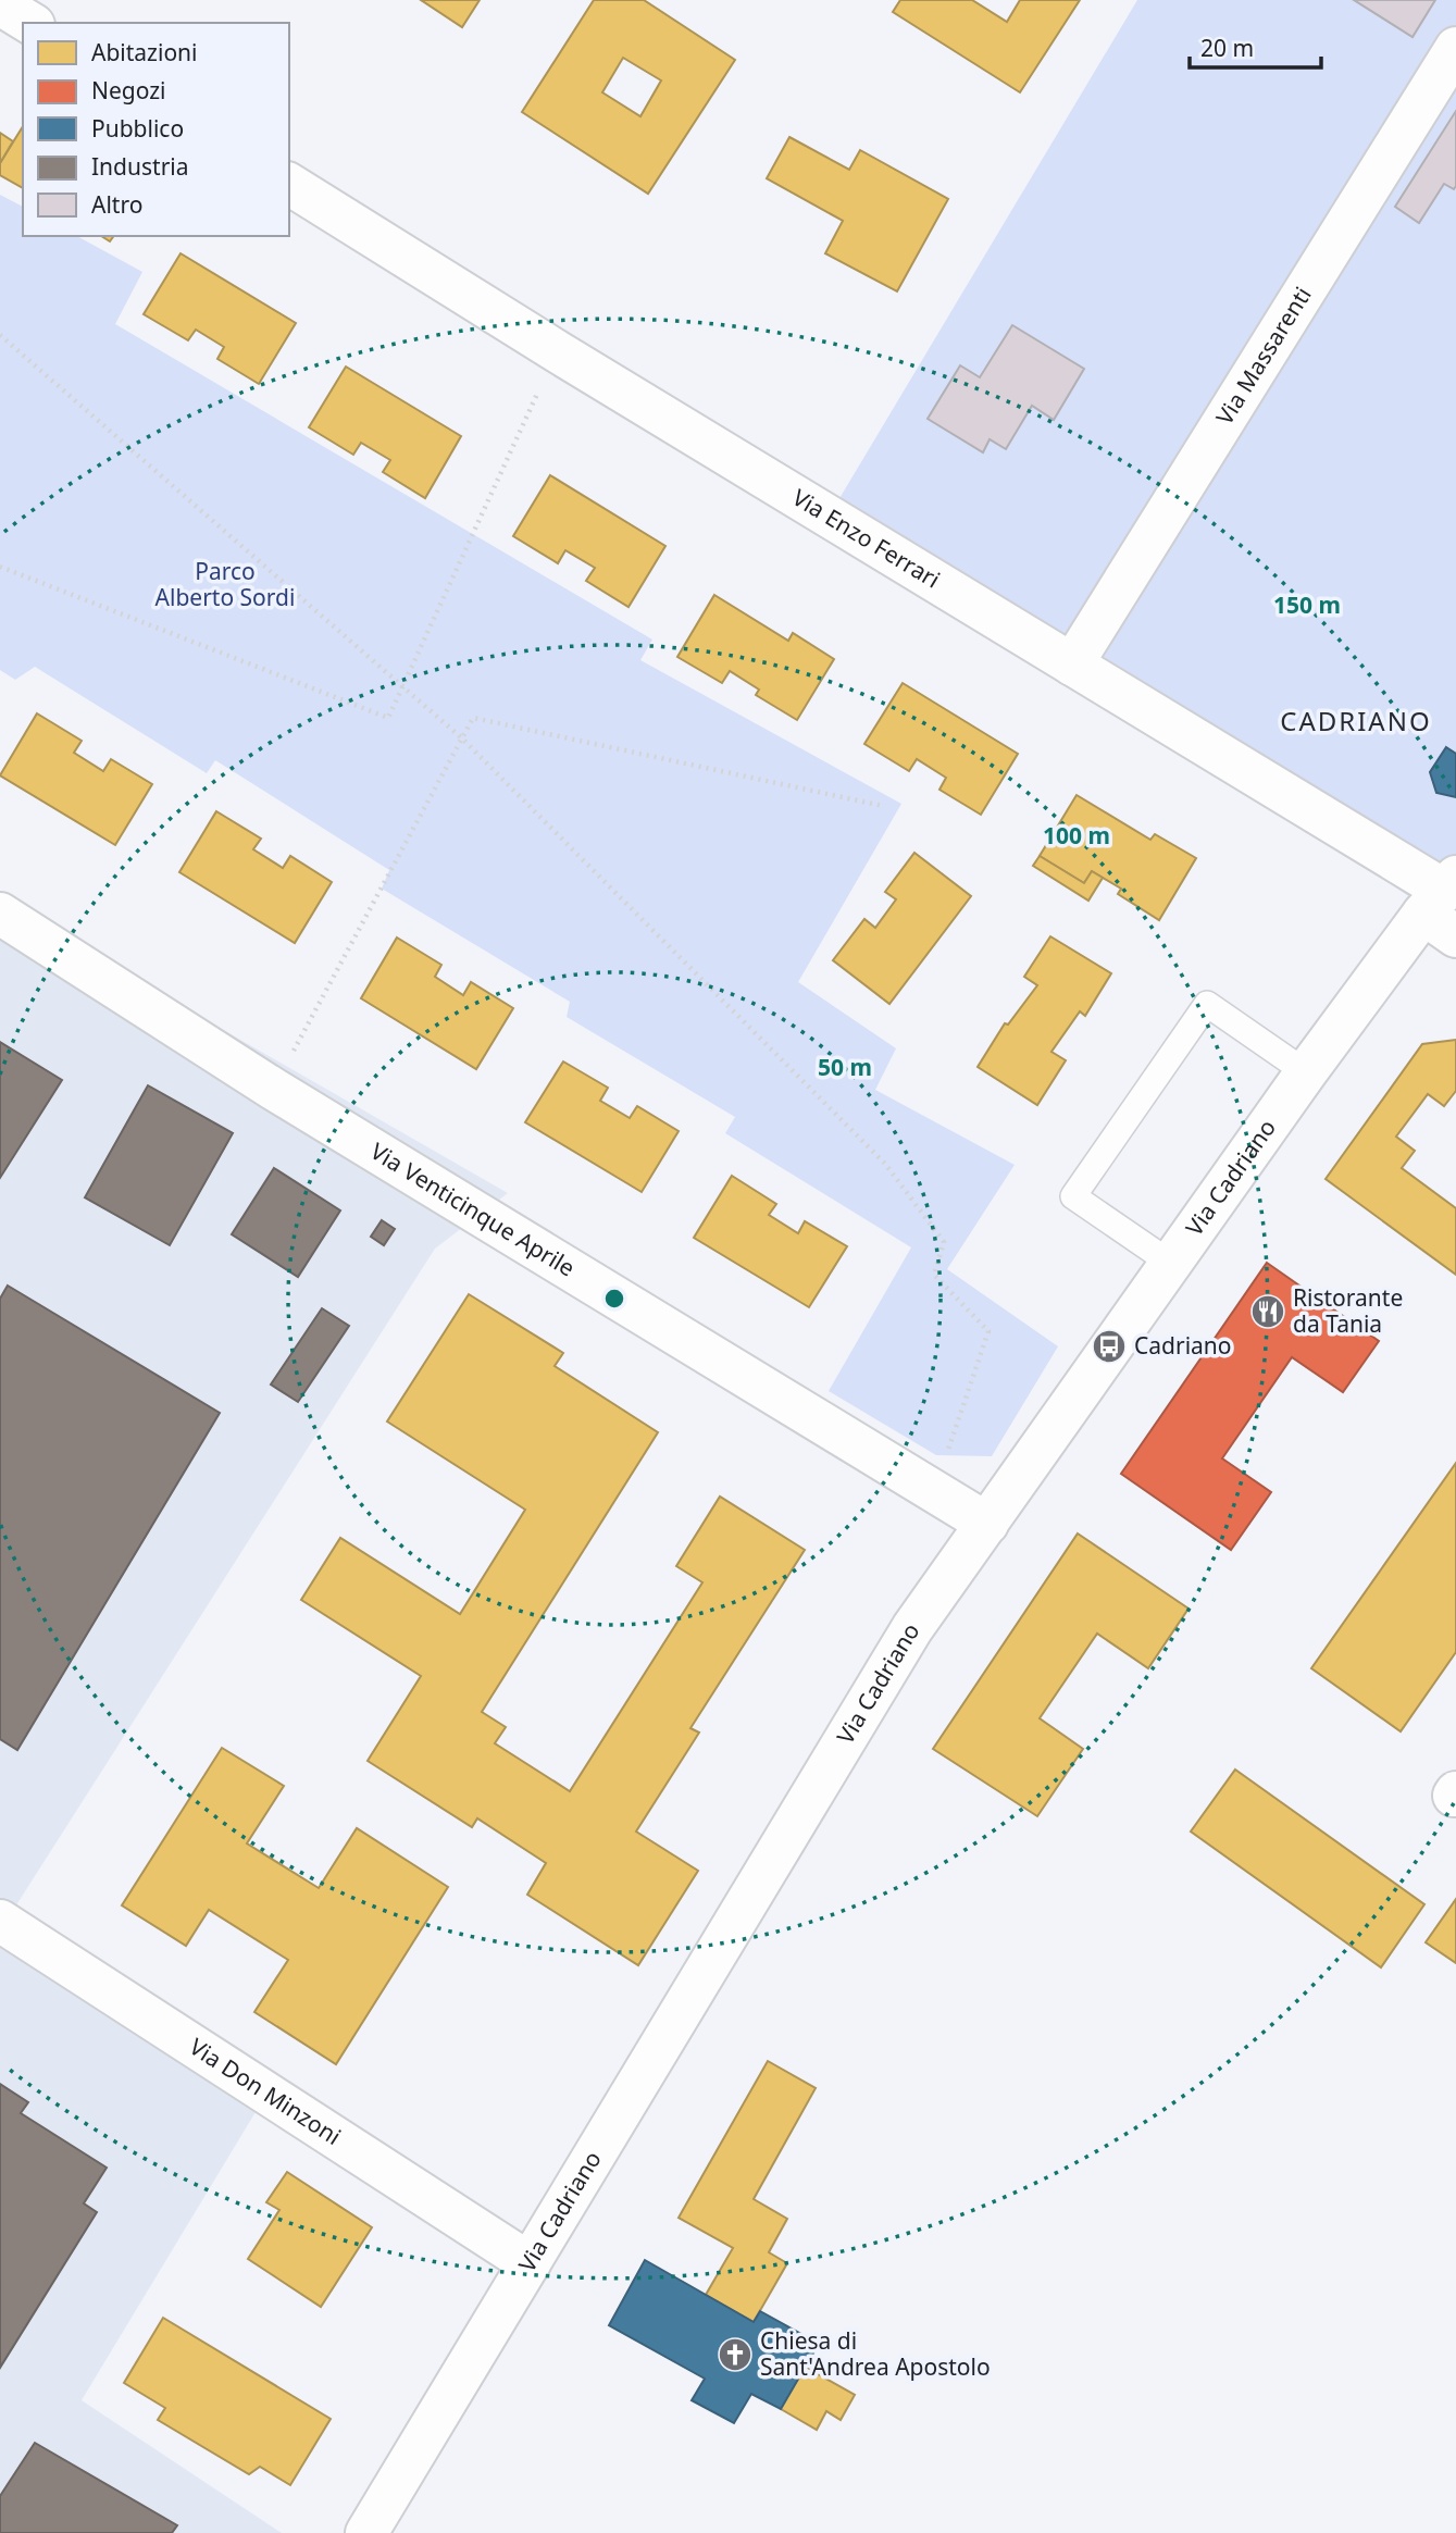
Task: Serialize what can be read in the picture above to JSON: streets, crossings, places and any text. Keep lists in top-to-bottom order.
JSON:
{
  "streets": {
    "street": [
      "Via Massarenti",
      "Via Enzo Ferrari",
      "Via Cadriano",
      "Via Venticinque Aprile",
      "Via Don Minzoni"
    ]
  },
  "crossings": [
    ["Via Massarenti", "Via Enzo Ferrari"],
    ["Via Enzo Ferrari", "Via Cadriano"],
    ["Via Cadriano", "Via Venticinque Aprile"],
    ["Via Cadriano", "Via Don Minzoni"]
  ],
  "districts": ["CADRIANO"],
  "parks": ["Parco Alberto Sordi"],
  "places": {
    "restaurant": ["Ristorante da Tania"],
    "bus stop": ["Cadriano"],
    "church": ["Chiesa di Sant'Andrea Apostolo"]
  },
  "legend": [
    "Abitazioni",
    "Negozi",
    "Pubblico",
    "Industria",
    "Altro"
  ],
  "scale_bar": "20 m",
  "rings": ["150 m", "100 m", "50 m"]
}
